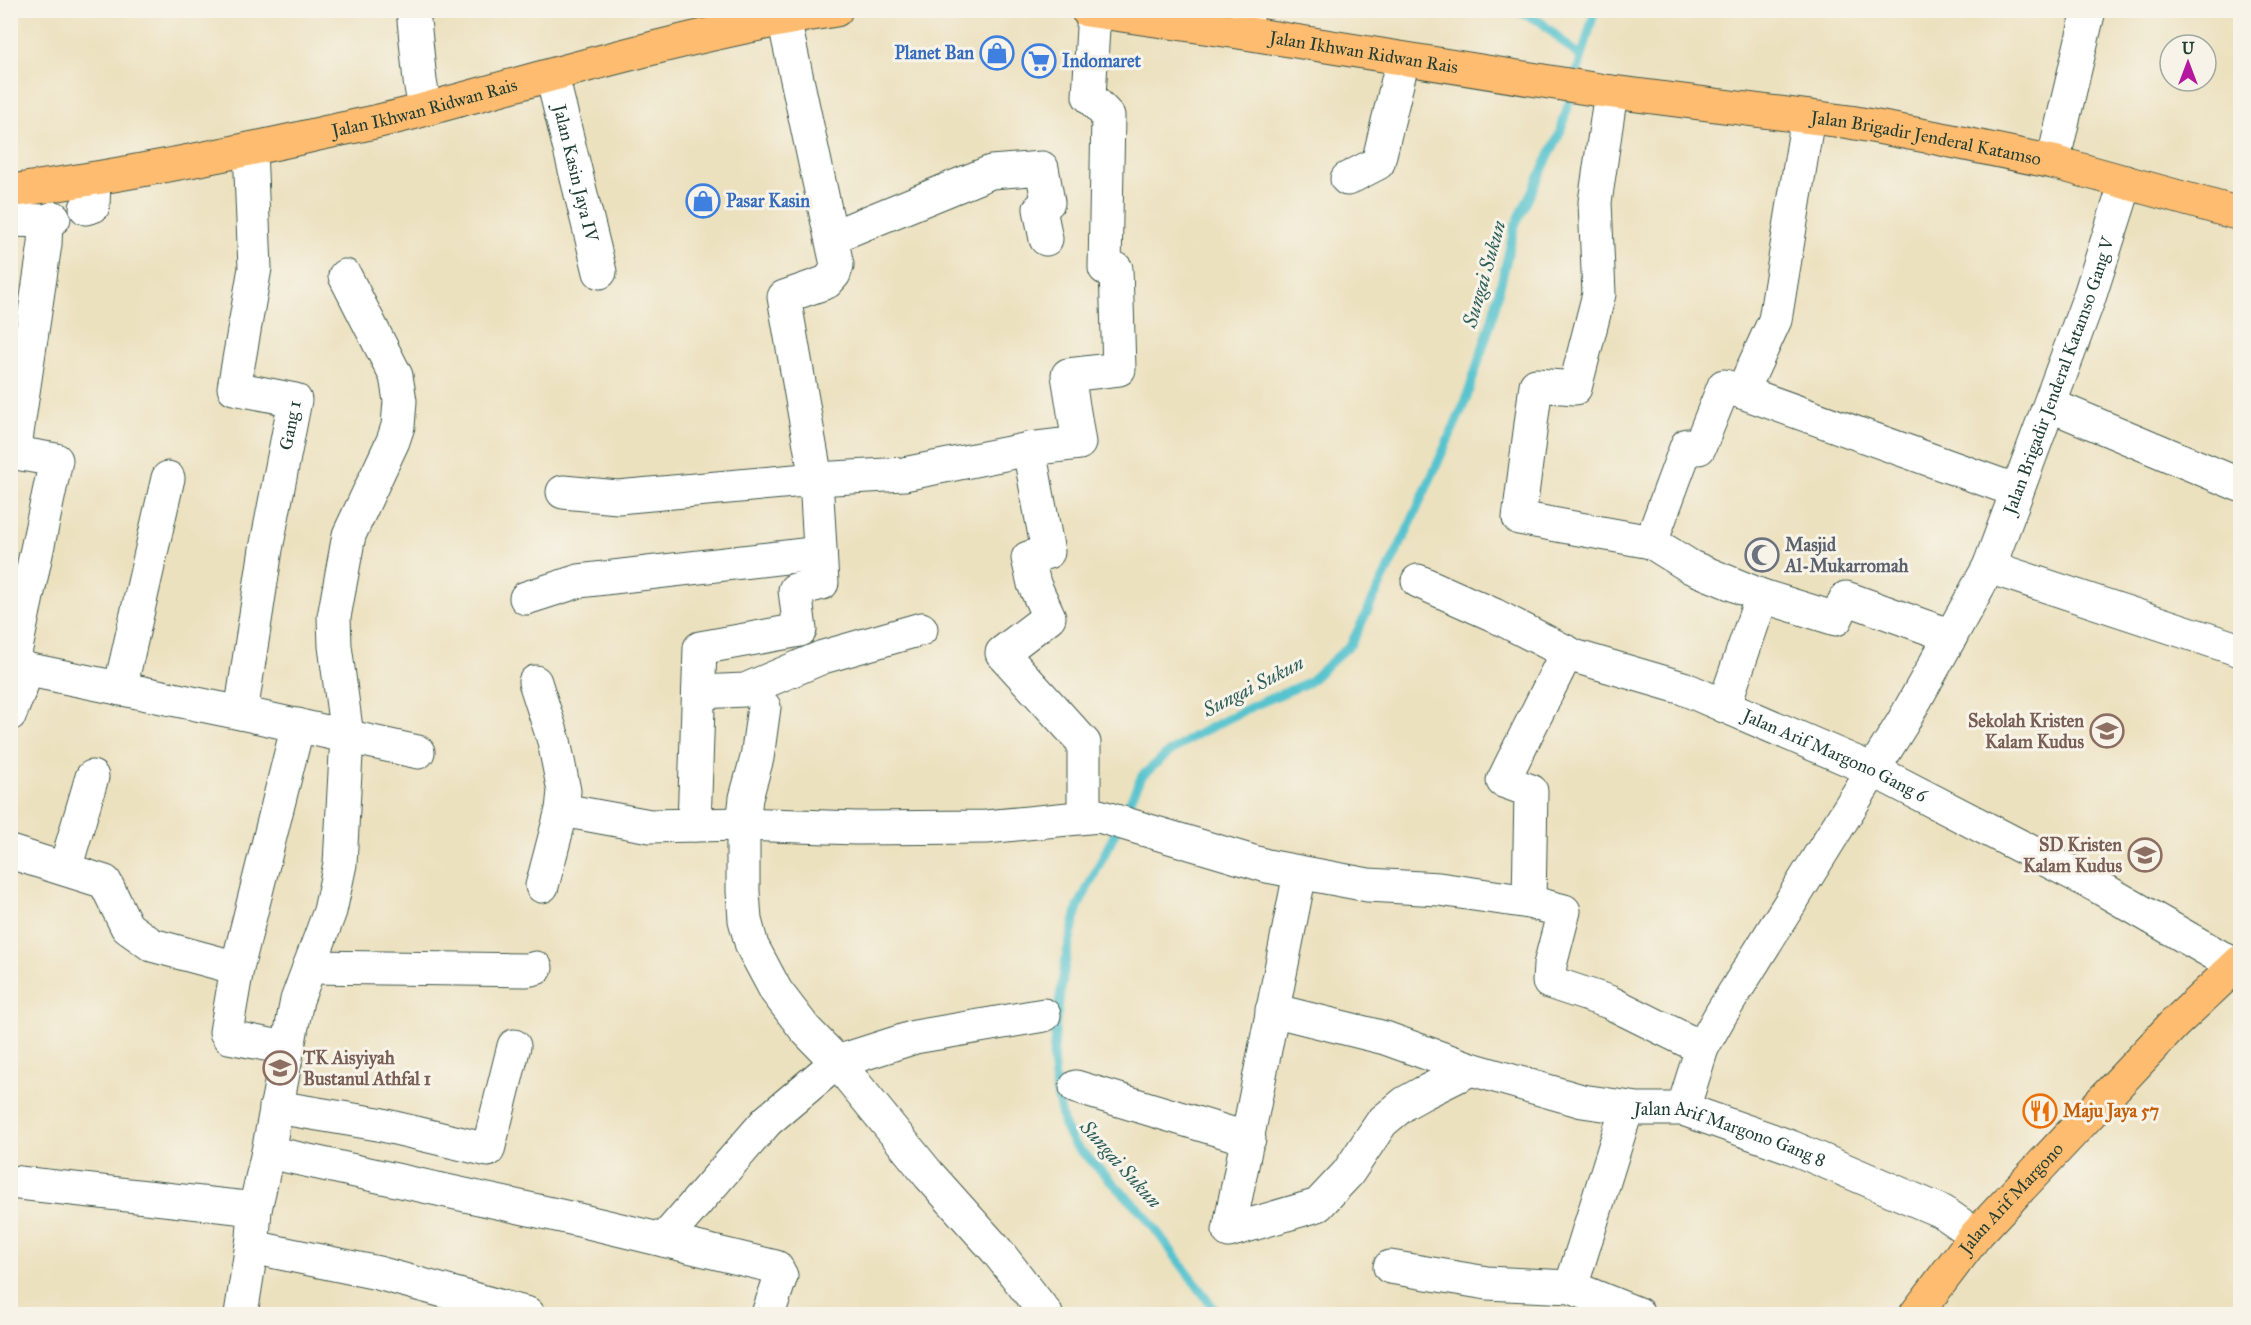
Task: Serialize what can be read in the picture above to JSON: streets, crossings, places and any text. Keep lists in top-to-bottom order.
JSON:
{
  "streets": {
    "main road": ["Jalan Ikhwan Ridwan Rais", "Jalan Brigadir Jenderal Katamso", "Jalan Arif Margono"],
    "street": [
      "Jalan Kasin Jaya IV",
      "Jalan Brigadir Jenderal Katamso Gang V",
      "Gang 1",
      "Jalan Arif Margono Gang 6",
      "Jalan Arif Margono Gang 8"
    ]
  },
  "crossings": [
    ["Jalan Ikhwan Ridwan Rais", "Jalan Brigadir Jenderal Katamso"],
    ["Jalan Ikhwan Ridwan Rais", "Jalan Kasin Jaya IV"],
    ["Jalan Ikhwan Ridwan Rais", "Gang 1"],
    ["Jalan Brigadir Jenderal Katamso", "Jalan Brigadir Jenderal Katamso Gang V"],
    ["Jalan Brigadir Jenderal Katamso Gang V", "Jalan Arif Margono Gang 6"],
    ["Jalan Brigadir Jenderal Katamso Gang V", "Jalan Arif Margono Gang 8"],
    ["Jalan Arif Margono Gang 6", "Jalan Arif Margono"],
    ["Jalan Arif Margono Gang 8", "Jalan Arif Margono"]
  ],
  "water": ["Sungai Sukun"],
  "places": {
    "shop": ["Planet Ban", "Pasar Kasin"],
    "supermarket": ["Indomaret"],
    "mosque": ["Masjid Al-Mukarromah"],
    "school or university": ["Sekolah Kristen Kalam Kudus", "SD Kristen Kalam Kudus", "TK Aisyiyah Bustanul Athfal 1"],
    "restaurant": ["Maju Jaya 57"]
  },
  "north": "top"
}
